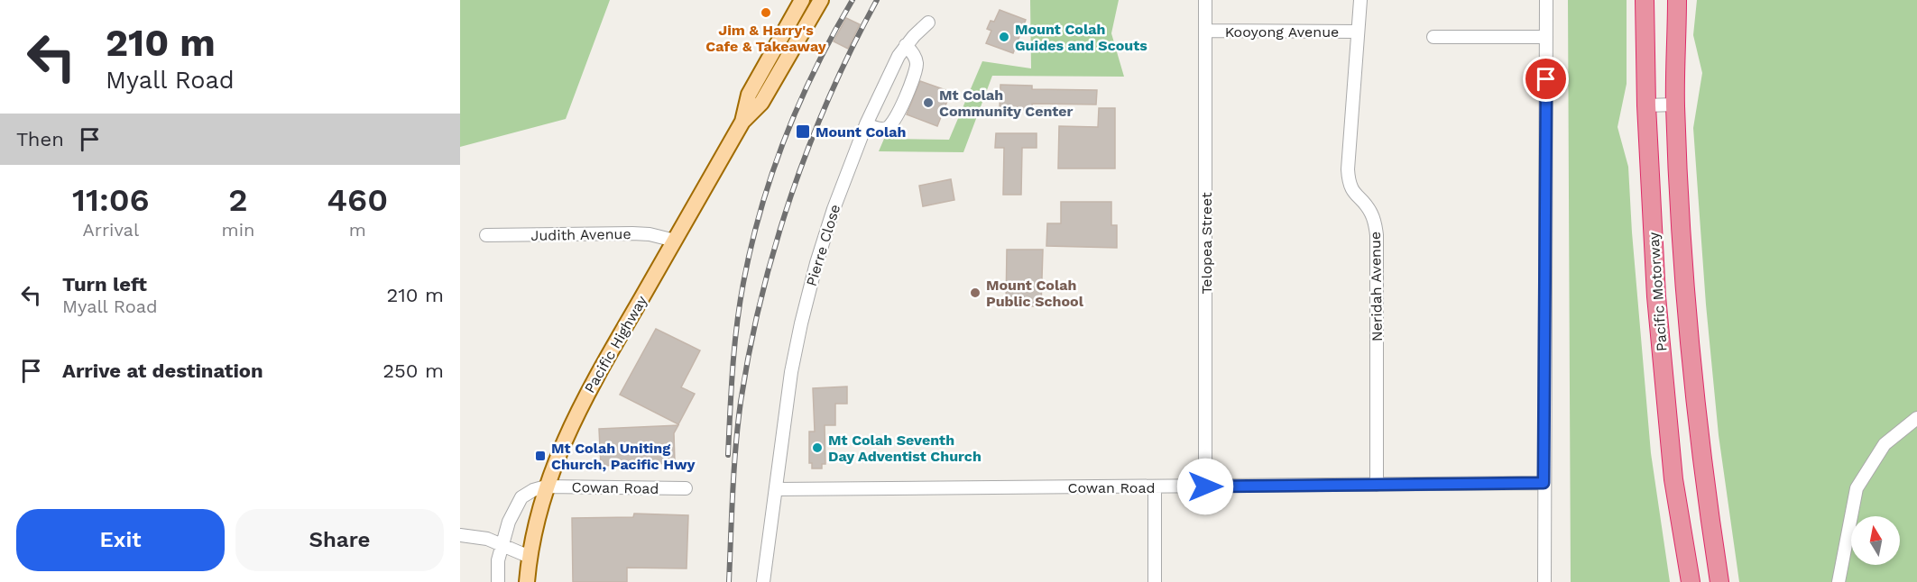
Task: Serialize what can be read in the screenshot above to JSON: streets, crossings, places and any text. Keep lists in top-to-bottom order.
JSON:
{
  "streets": {
    "highway": ["Pacific Motorway"],
    "main road": ["Pacific Highway"],
    "street": [
      "Kooyong Avenue",
      "Judith Avenue",
      "Telopea Street",
      "Pierre Close",
      "Neridah Avenue",
      "Cowan Road"
    ]
  },
  "crossings": [
    ["Kooyong Avenue", "Telopea Street"],
    ["Kooyong Avenue", "Neridah Avenue"],
    ["Judith Avenue", "Pacific Highway"],
    ["Telopea Street", "Cowan Road"],
    ["Pierre Close", "Cowan Road"],
    ["Neridah Avenue", "Cowan Road"],
    ["Pacific Highway", "Cowan Road"]
  ],
  "places": {
    "other": [
      "Jim & Harry's Cafe & Takeaway",
      "Mount Colah Guides and Scouts",
      "Mt Colah Community Center",
      "Mount Colah Public School",
      "Mt Colah Seventh Day Adventist Church"
    ],
    "transit": ["Mount Colah", "Mt Colah Uniting Church, Pacific Hwy"]
  },
  "north": "top",
  "page": {
    "turn": ["210 m", "Myall Road"],
    "then": "Then",
    "eta": [
      "11:06",
      "Arrival",
      "2",
      "min",
      "460",
      "m"
    ],
    "list": [
      {
        "name": "Turn left",
        "note": "Myall Road",
        "value": "210 m"
      },
      {
        "name": "Arrive at destination",
        "value": "250 m"
      }
    ],
    "buttons": ["Exit", "Share"]
  }
}
